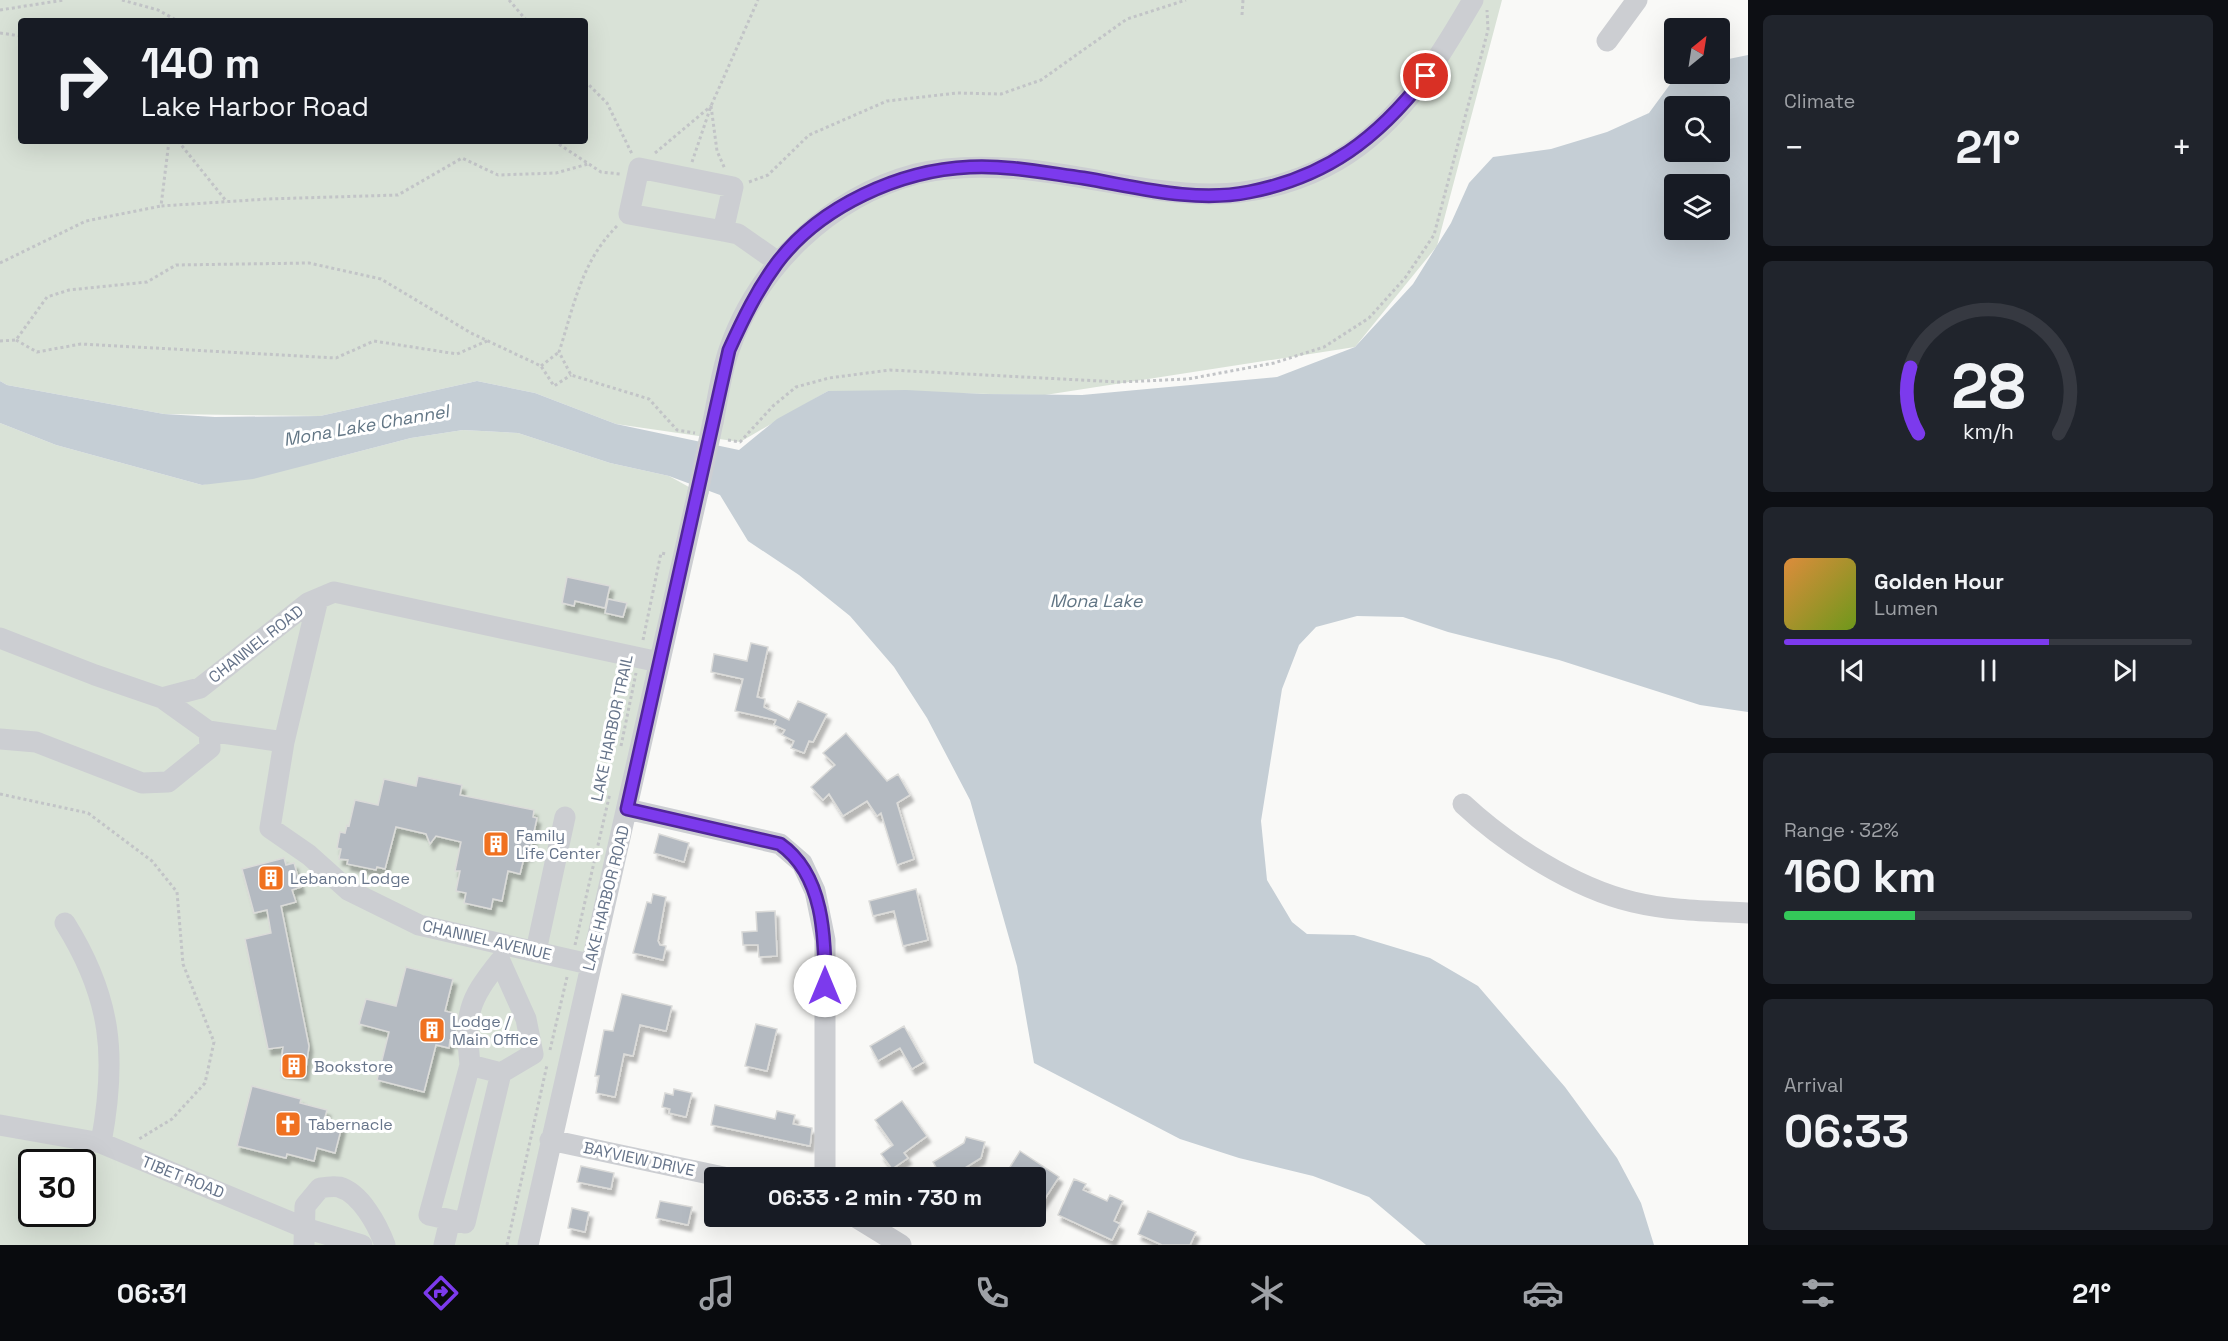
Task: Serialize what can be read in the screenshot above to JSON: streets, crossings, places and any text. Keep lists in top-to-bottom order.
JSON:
{
  "streets": {
    "street": [
      "CHANNEL ROAD",
      "LAKE HARBOR ROAD",
      "CHANNEL AVENUE",
      "BAYVIEW DRIVE",
      "TIBET ROAD"
    ],
    "path": ["LAKE HARBOR TRAIL"]
  },
  "crossings": [
    ["CHANNEL ROAD", "LAKE HARBOR TRAIL"],
    ["CHANNEL ROAD", "LAKE HARBOR ROAD"],
    ["LAKE HARBOR TRAIL", "LAKE HARBOR ROAD"],
    ["LAKE HARBOR TRAIL", "CHANNEL AVENUE"],
    ["LAKE HARBOR ROAD", "CHANNEL AVENUE"],
    ["LAKE HARBOR ROAD", "BAYVIEW DRIVE"]
  ],
  "water": ["Mona Lake Channel", "Mona Lake"],
  "places": {
    "building": [
      "Family Life Center",
      "Lebanon Lodge",
      "Lodge / Main Office",
      "Bookstore"
    ],
    "church": ["Tabernacle"]
  },
  "north": "top right",
  "page": {
    "tile": [
      "Climate",
      ["Range · 32%", "160 km"],
      ["Arrival", "06:33"]
    ],
    "turn": ["140 m", "Lake Harbor Road"],
    "heat": ["−", "21°", "+"],
    "song": ["Golden Hour", "Lumen"],
    "limit": "30",
    "trip": "06:33 · 2 min · 730 m",
    "tabs": ["06:31", "21°"],
    "gauge": ["28", "km/h"]
  }
}
